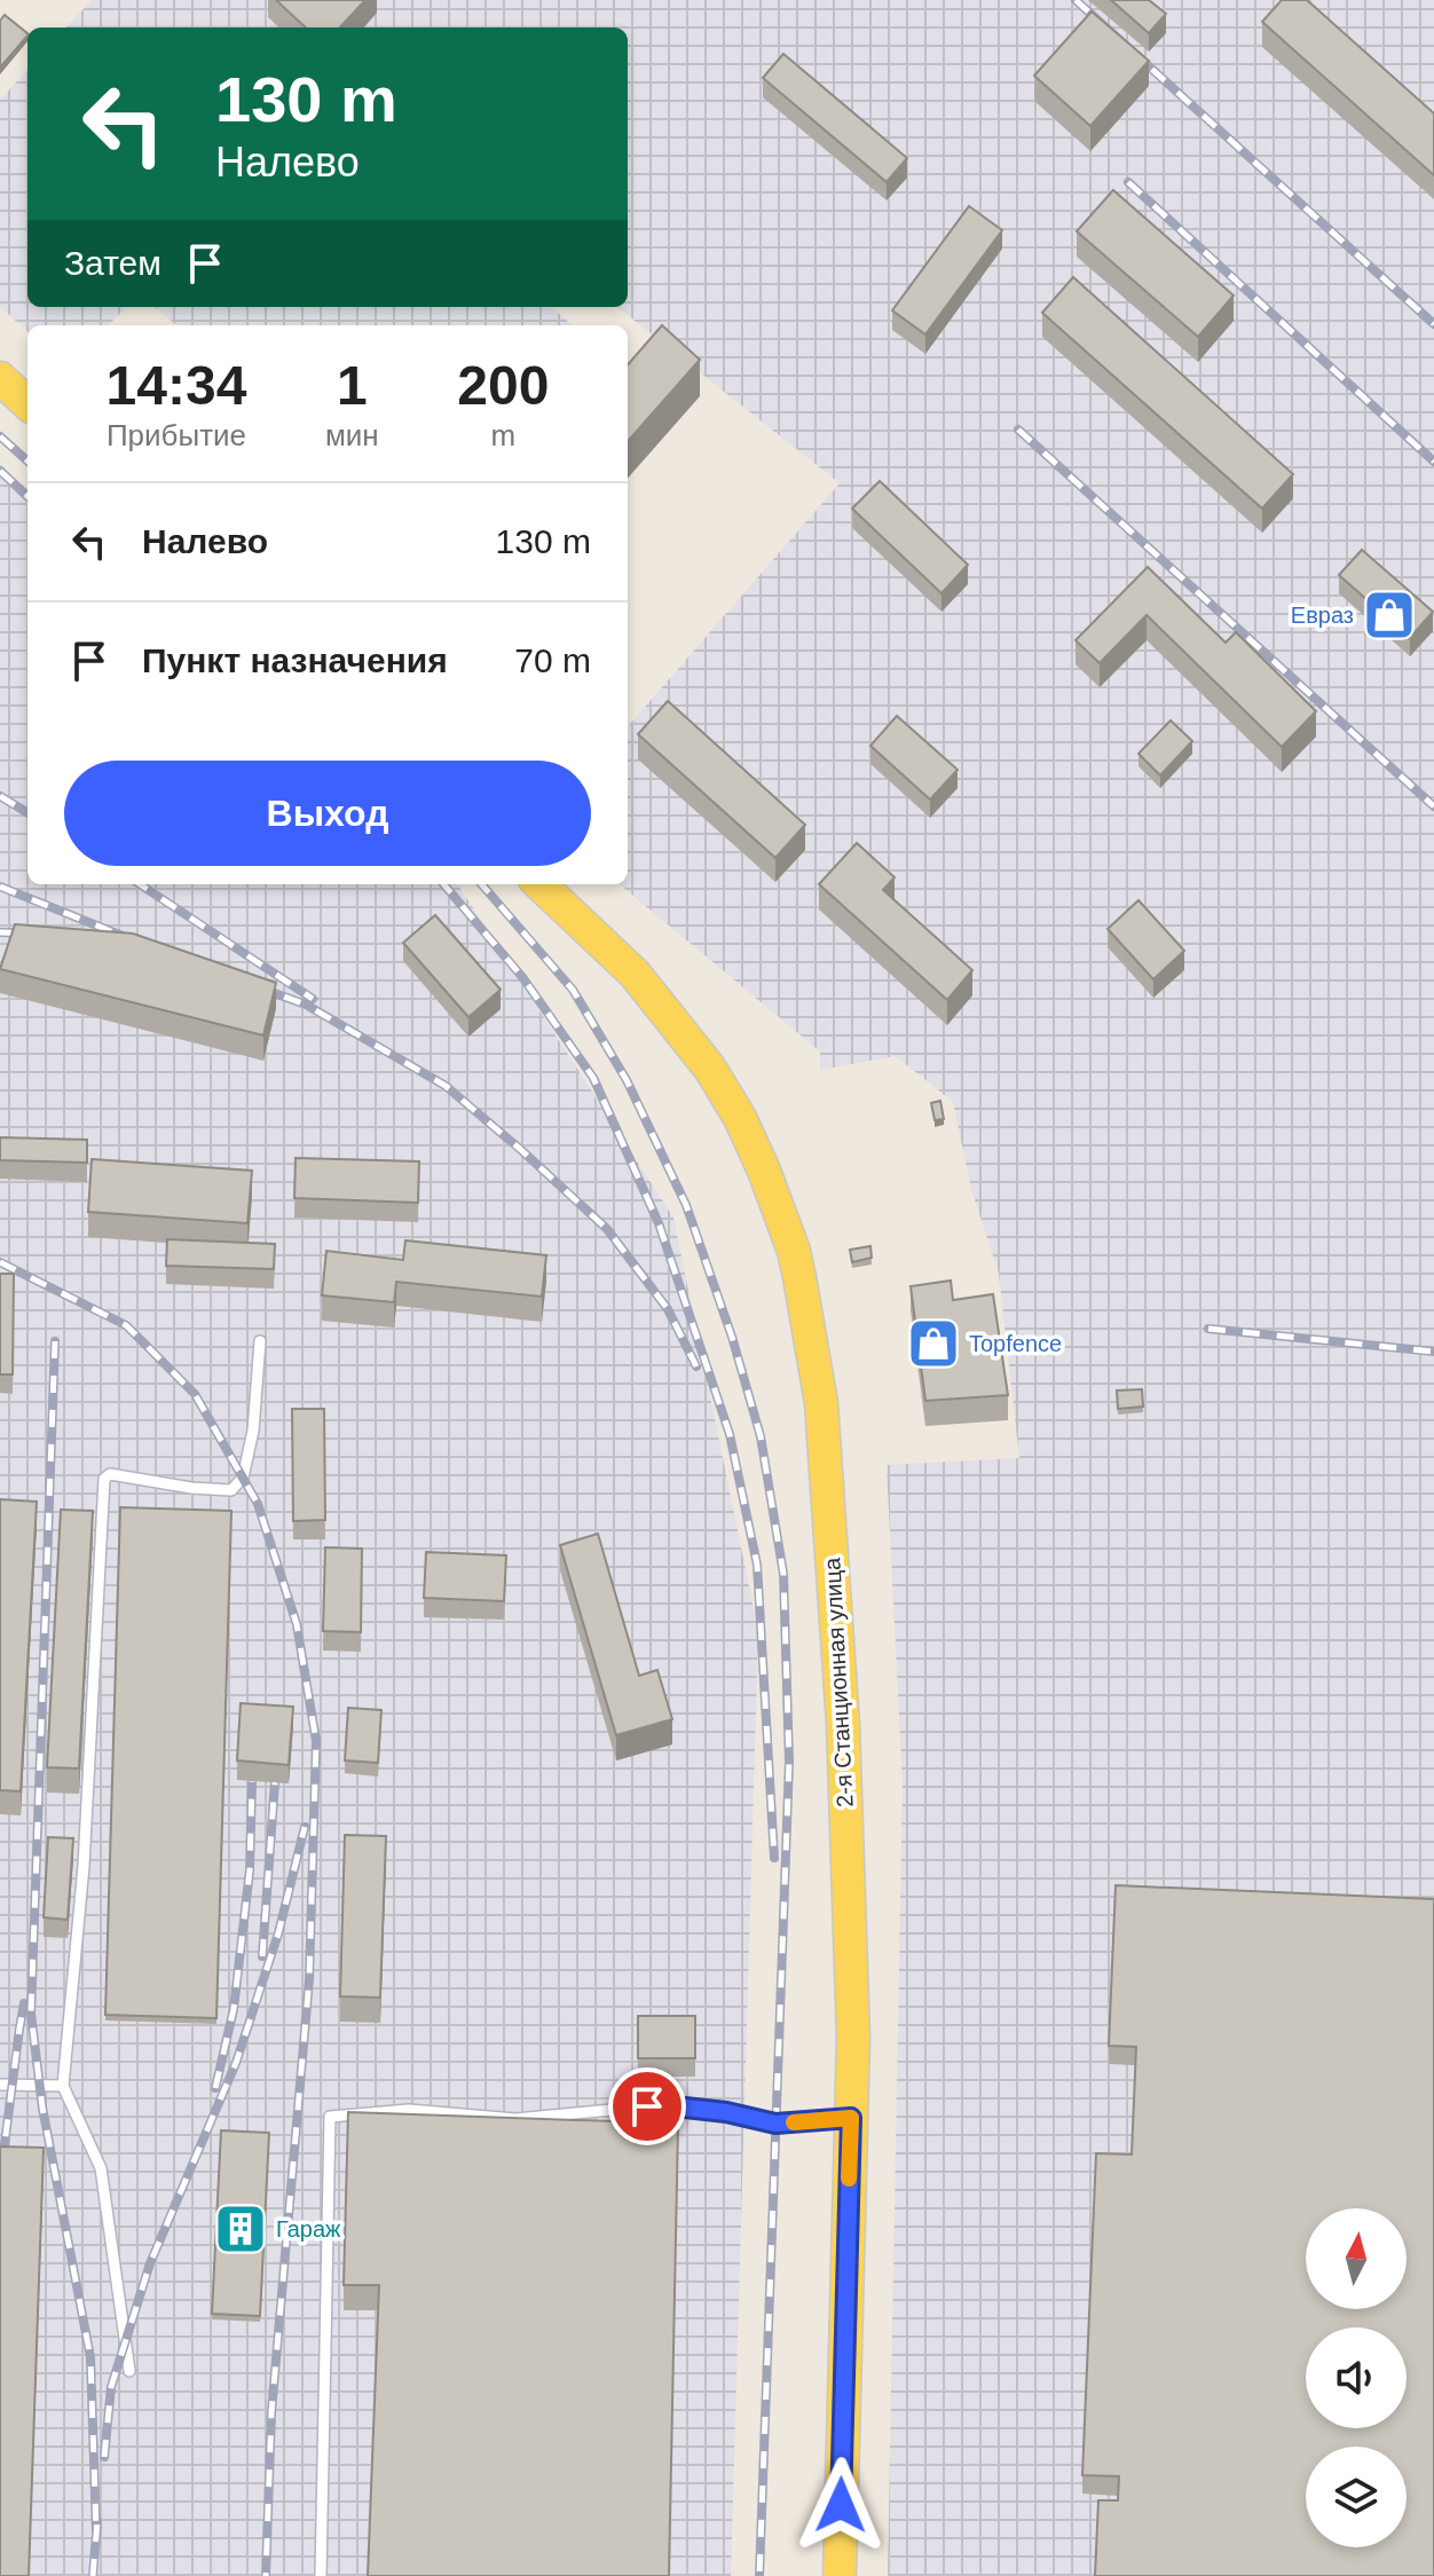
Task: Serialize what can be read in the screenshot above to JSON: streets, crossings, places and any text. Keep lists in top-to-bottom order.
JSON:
{
  "streets": {
    "main road": ["2-я Станционная улица"]
  },
  "places": {
    "shop": ["Евраз", "Topfence"],
    "building": ["Гараж"]
  },
  "north": "top",
  "page": {
    "turn": ["130 m", "Налево"],
    "then": "Затем",
    "eta": [
      "14:34",
      "Прибытие",
      "1",
      "мин",
      "200",
      "m"
    ],
    "list": [
      {
        "name": "Налево",
        "value": "130 m"
      },
      {
        "name": "Пункт назначения",
        "value": "70 m"
      }
    ],
    "buttons": "Выход"
  }
}
